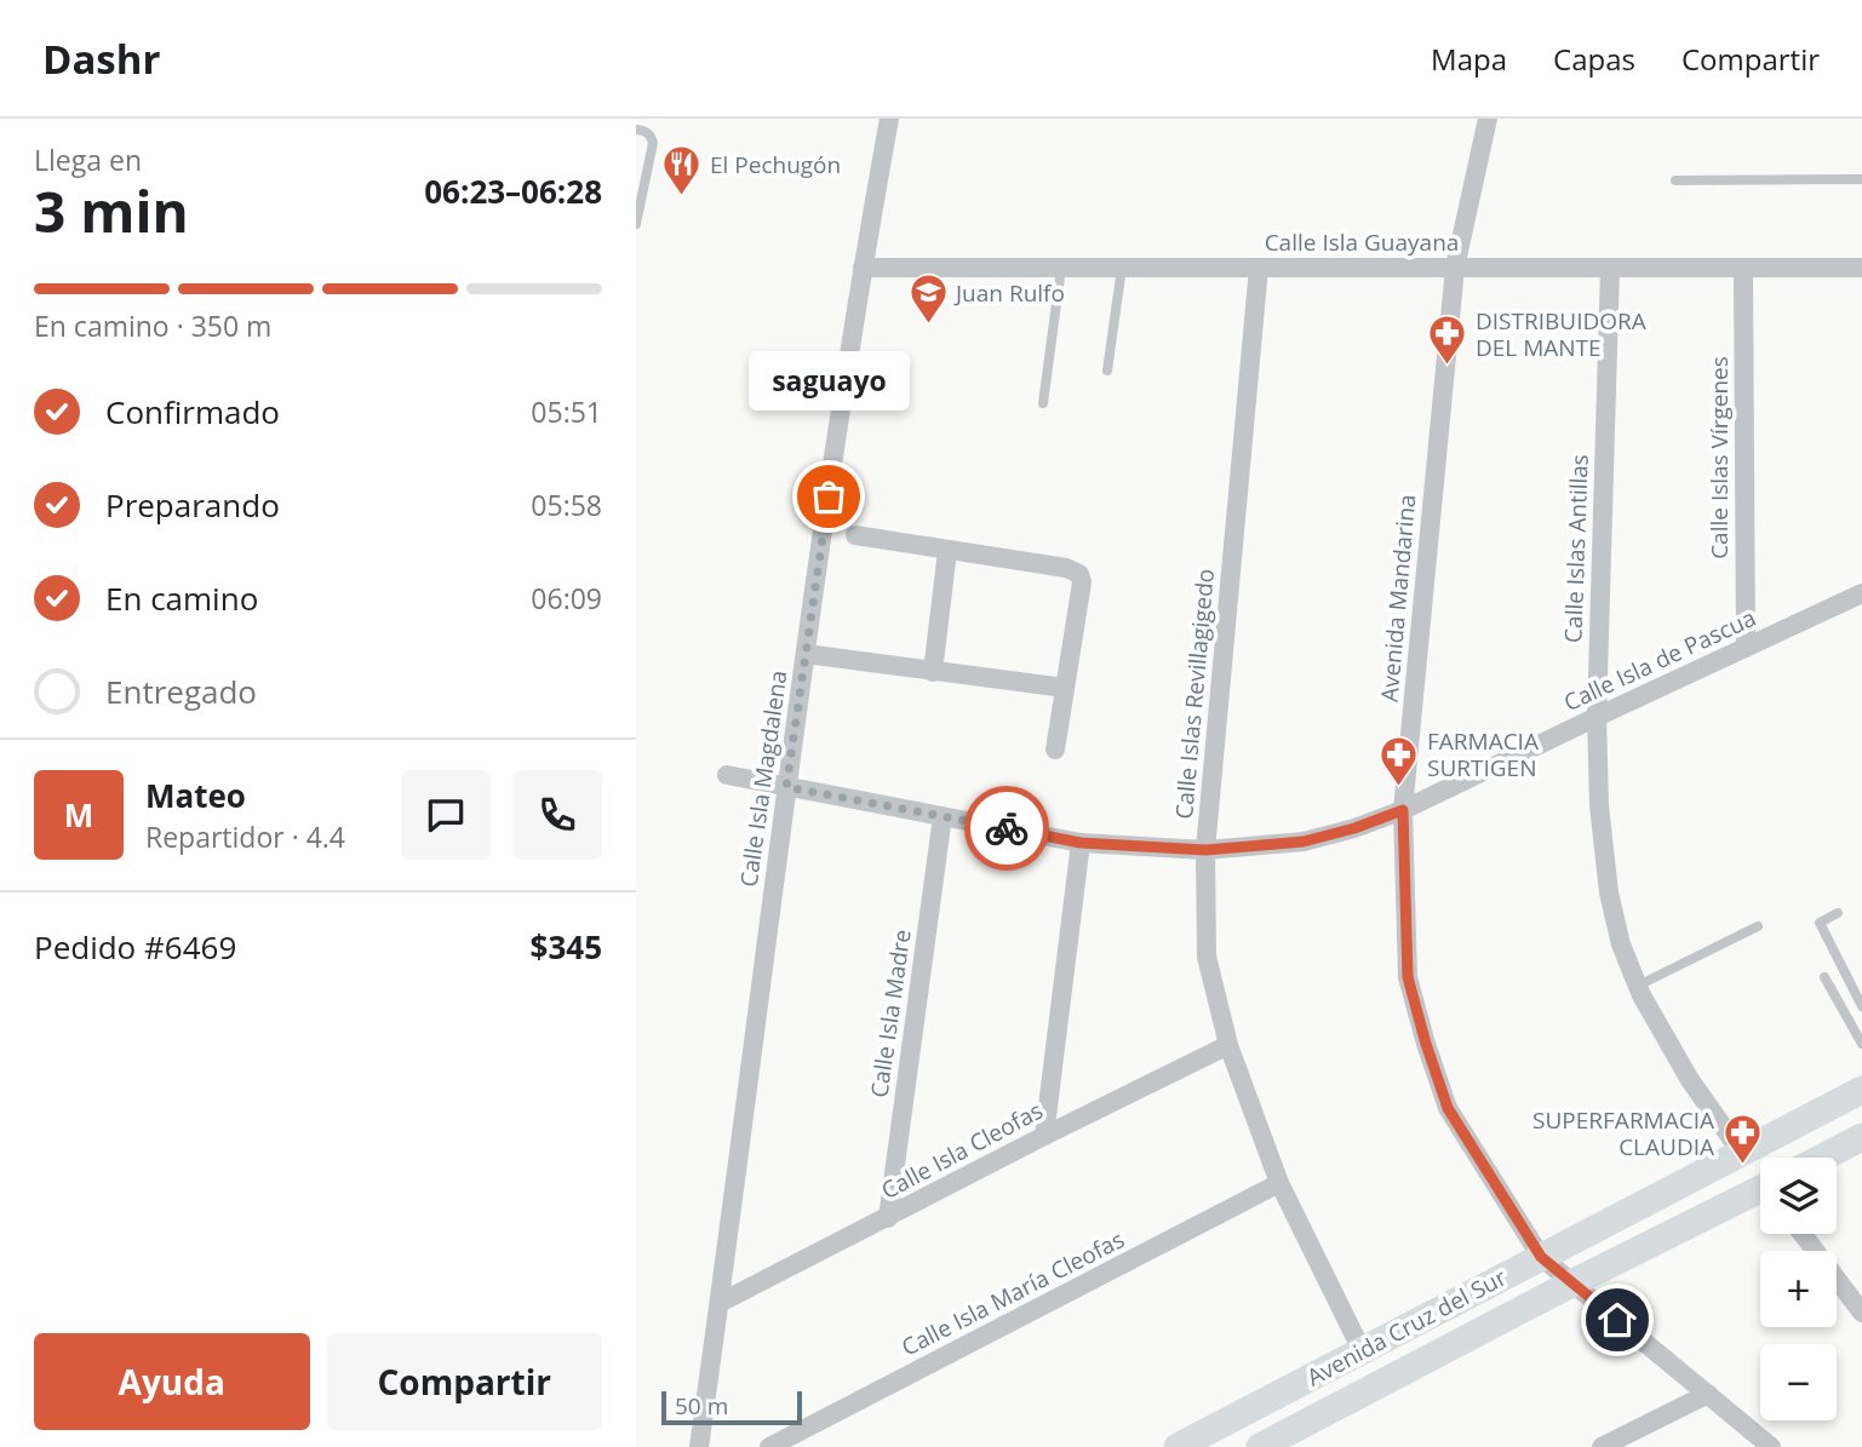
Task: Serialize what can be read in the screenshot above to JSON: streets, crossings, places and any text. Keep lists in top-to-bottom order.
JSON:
{
  "streets": {
    "main road": ["Avenida Cruz del Sur"],
    "street": [
      "Calle Isla Guayana",
      "Calle Islas Vírgenes",
      "Calle Islas Antillas",
      "Avenida Mandarina",
      "Calle Isla de Pascua",
      "Calle Islas Revillagigedo",
      "Calle Isla Magdalena",
      "Calle Isla Madre",
      "Calle Isla Cleofas",
      "Calle Isla María Cleofas"
    ]
  },
  "crossings": [
    ["Calle Isla Guayana", "Calle Islas Vírgenes"],
    ["Calle Isla Guayana", "Calle Islas Antillas"],
    ["Calle Isla Guayana", "Avenida Mandarina"],
    ["Calle Isla Guayana", "Calle Islas Revillagigedo"],
    ["Calle Isla Guayana", "Calle Isla Magdalena"],
    ["Calle Islas Vírgenes", "Calle Isla de Pascua"],
    ["Calle Islas Antillas", "Calle Isla de Pascua"],
    ["Calle Islas Antillas", "Avenida Cruz del Sur"],
    ["Avenida Mandarina", "Calle Isla de Pascua"],
    ["Avenida Mandarina", "Avenida Cruz del Sur"],
    ["Calle Isla de Pascua", "Calle Islas Revillagigedo"],
    ["Calle Isla de Pascua", "Calle Isla Magdalena"],
    ["Calle Isla de Pascua", "Calle Isla Madre"],
    ["Calle Islas Revillagigedo", "Calle Isla Cleofas"],
    ["Calle Islas Revillagigedo", "Calle Isla María Cleofas"],
    ["Calle Islas Revillagigedo", "Avenida Cruz del Sur"],
    ["Calle Isla Magdalena", "Calle Isla Cleofas"],
    ["Calle Isla Madre", "Calle Isla Cleofas"]
  ],
  "places": {
    "restaurant": ["El Pechugón"],
    "school or university": ["Juan Rulfo"],
    "pharmacy": ["DISTRIBUIDORA DEL MANTE", "FARMACIA SURTIGEN", "SUPERFARMACIA CLAUDIA"],
    "other": ["saguayo"]
  },
  "scale_bar": "50 m",
  "page": {
    "header": "Dashr",
    "nav": ["Mapa", "Capas", "Compartir"],
    "heading": ["3 min", "Llega en", "06:23–06:28"],
    "panel": [
      "Mateo",
      "Repartidor · 4.4",
      "Pedido #6469",
      "$345"
    ],
    "bar": "En camino · 350 m",
    "bubble": "saguayo",
    "list": [
      ["Confirmado", "05:51"],
      ["Preparando", "05:58"],
      ["En camino", "06:09"],
      "Entregado"
    ],
    "round": "M",
    "map_buttons": ["+", "−"],
    "buttons": ["Ayuda", "Compartir"],
    "scale": "50 m"
  }
}
